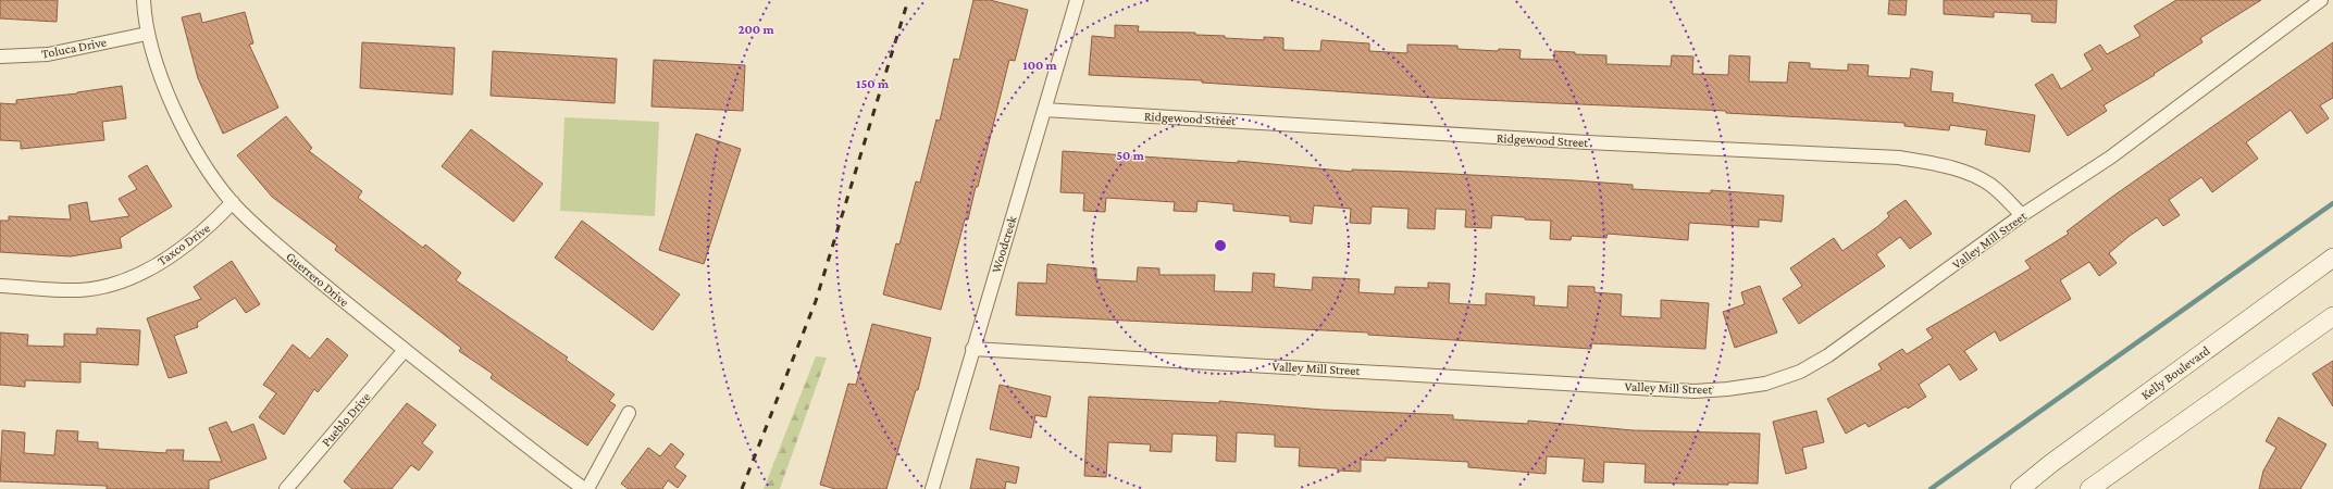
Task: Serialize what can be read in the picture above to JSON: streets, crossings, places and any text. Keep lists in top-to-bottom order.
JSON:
{
  "streets": {
    "main road": ["Kelly Boulevard"],
    "street": [
      "Toluca Drive",
      "Ridgewood Street",
      "Valley Mill Street",
      "Taxco Drive",
      "Woodcreek",
      "Guerrero Drive",
      "Pueblo Drive"
    ]
  },
  "crossings": [
    ["Toluca Drive", "Guerrero Drive"],
    ["Ridgewood Street", "Valley Mill Street"],
    ["Ridgewood Street", "Woodcreek"],
    ["Valley Mill Street", "Woodcreek"],
    ["Taxco Drive", "Guerrero Drive"],
    ["Guerrero Drive", "Pueblo Drive"]
  ],
  "rings": [
    "200 m",
    "100 m",
    "150 m",
    "50 m"
  ]
}
